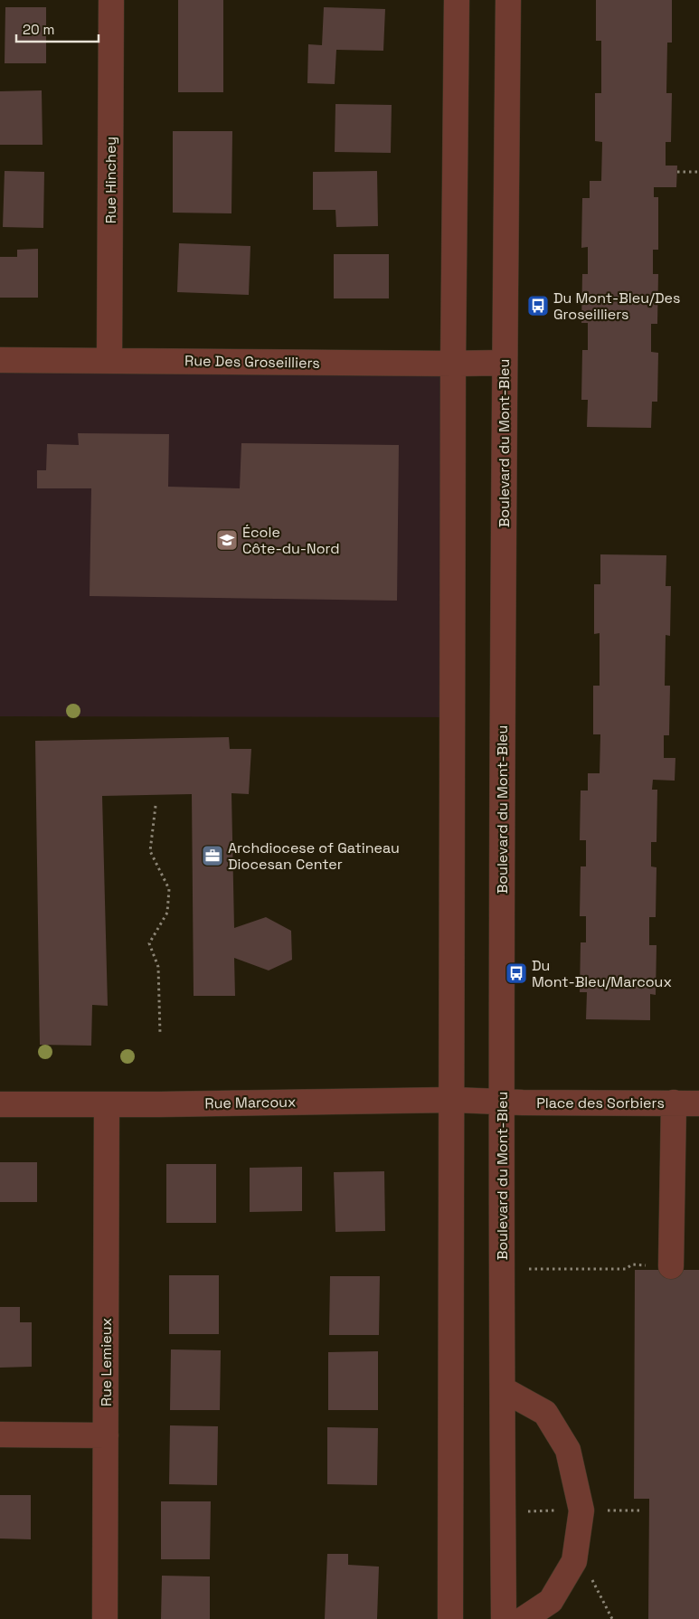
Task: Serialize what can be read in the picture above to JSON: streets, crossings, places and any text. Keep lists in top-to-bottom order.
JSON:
{
  "streets": {
    "street": [
      "Rue Hinchey",
      "Rue Des Groseilliers",
      "Boulevard du Mont-Bleu",
      "Rue Marcoux",
      "Place des Sorbiers",
      "Rue Lemieux"
    ]
  },
  "crossings": [
    ["Rue Hinchey", "Rue Des Groseilliers"],
    ["Rue Des Groseilliers", "Boulevard du Mont-Bleu"],
    ["Boulevard du Mont-Bleu", "Rue Marcoux"],
    ["Boulevard du Mont-Bleu", "Place des Sorbiers"],
    ["Rue Marcoux", "Place des Sorbiers"],
    ["Rue Marcoux", "Rue Lemieux"]
  ],
  "places": {
    "bus stop": ["Du Mont-Bleu/Des Groseilliers", "Du Mont-Bleu/Marcoux"],
    "school or university": ["École Côte-du-Nord"],
    "office": ["Archdiocese of Gatineau Diocesan Center"]
  },
  "scale_bar": "20 m"
}
